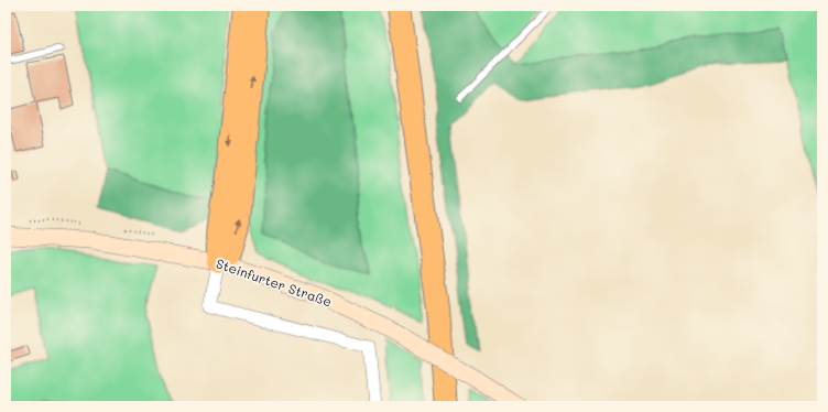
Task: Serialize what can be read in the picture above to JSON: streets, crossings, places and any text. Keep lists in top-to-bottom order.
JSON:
{
  "streets": {
    "main road": ["Steinfurter Straße"]
  }
}
